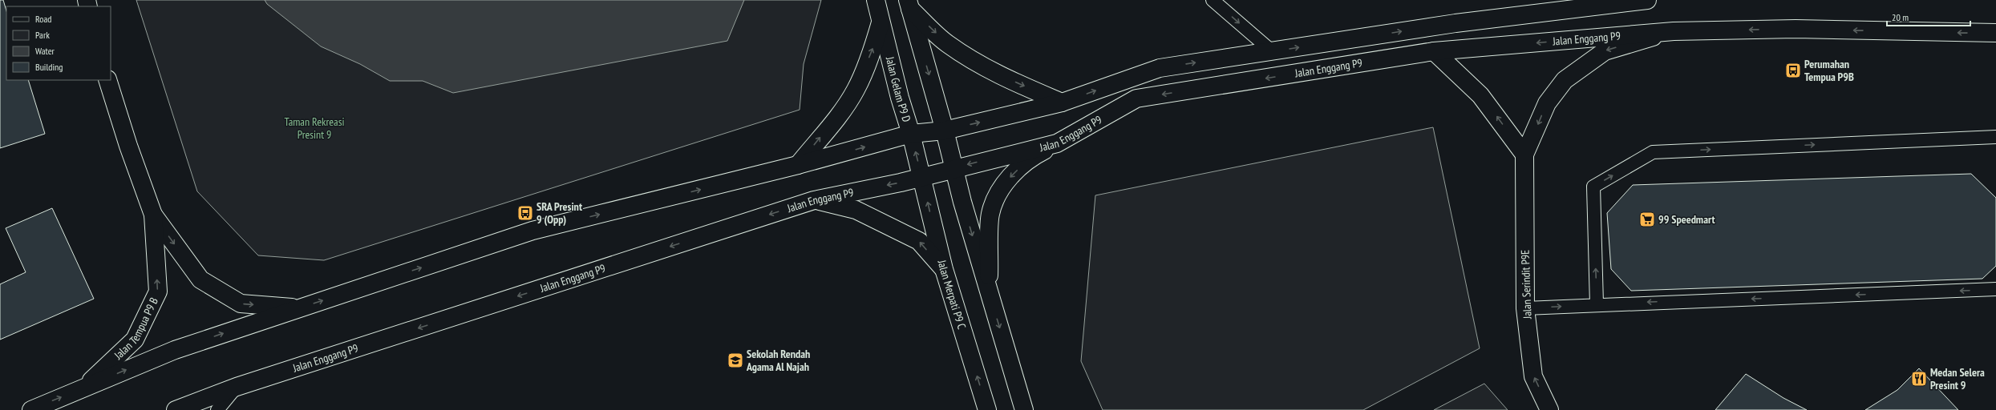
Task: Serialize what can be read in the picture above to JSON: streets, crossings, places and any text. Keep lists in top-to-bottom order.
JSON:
{
  "streets": {
    "main road": [
      "Jalan Enggang P9",
      "Jalan Gelam P9 D",
      "Jalan Serindit P9E",
      "Jalan Merpati P9 C",
      "Jalan Tempua P9 B"
    ]
  },
  "crossings": [
    ["Jalan Enggang P9", "Jalan Gelam P9 D"],
    ["Jalan Enggang P9", "Jalan Serindit P9E"],
    ["Jalan Enggang P9", "Jalan Merpati P9 C"],
    ["Jalan Gelam P9 D", "Jalan Merpati P9 C"]
  ],
  "parks": ["Taman Rekreasi Presint 9"],
  "places": {
    "bus stop": ["Perumahan Tempua P9B", "SRA Presint 9 (Opp)"],
    "supermarket": ["99 Speedmart"],
    "school or university": ["Sekolah Rendah Agama Al Najah"],
    "restaurant": ["Medan Selera Presint 9"]
  },
  "legend": [
    "Road",
    "Park",
    "Water",
    "Building"
  ],
  "scale_bar": "20 m"
}
